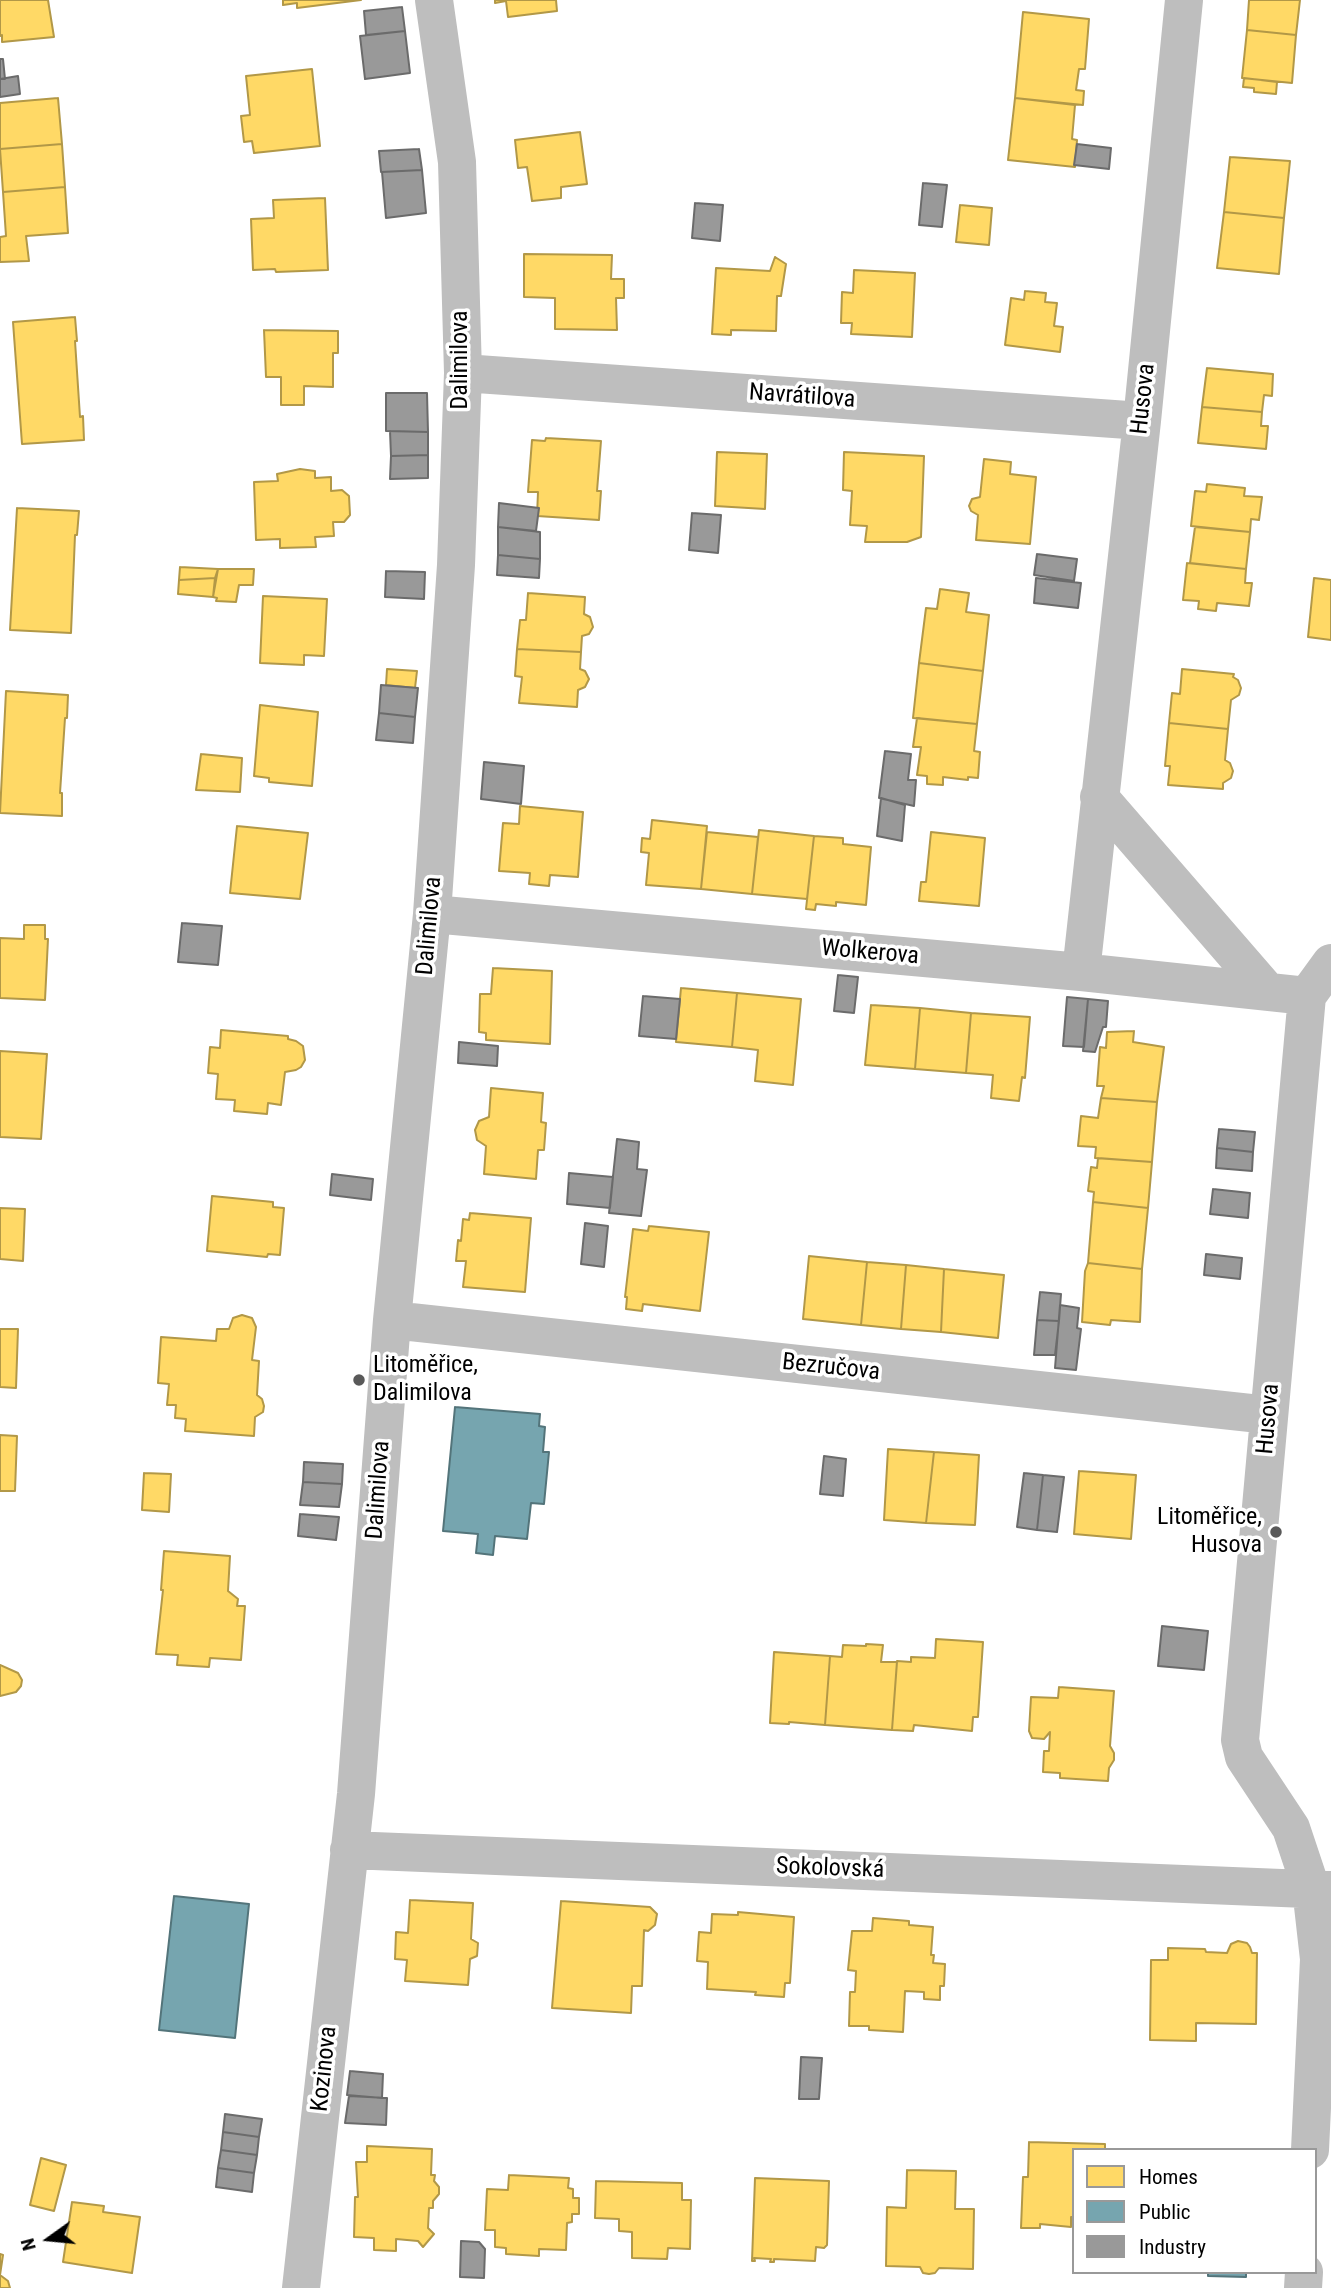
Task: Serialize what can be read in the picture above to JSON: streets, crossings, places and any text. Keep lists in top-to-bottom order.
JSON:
{
  "streets": {
    "street": [
      "Dalimilova",
      "Navrátilova",
      "Husova",
      "Wolkerova",
      "Bezručova",
      "Sokolovská",
      "Kozinova"
    ]
  },
  "crossings": [
    ["Dalimilova", "Navrátilova"],
    ["Dalimilova", "Wolkerova"],
    ["Dalimilova", "Bezručova"],
    ["Dalimilova", "Sokolovská"],
    ["Dalimilova", "Kozinova"],
    ["Navrátilova", "Husova"],
    ["Husova", "Wolkerova"],
    ["Husova", "Bezručova"],
    ["Husova", "Sokolovská"],
    ["Sokolovská", "Kozinova"]
  ],
  "places": ["Litoměřice, Dalimilova", "Litoměřice, Husova"],
  "legend": ["Homes", "Public", "Industry"],
  "north": "left"
}
